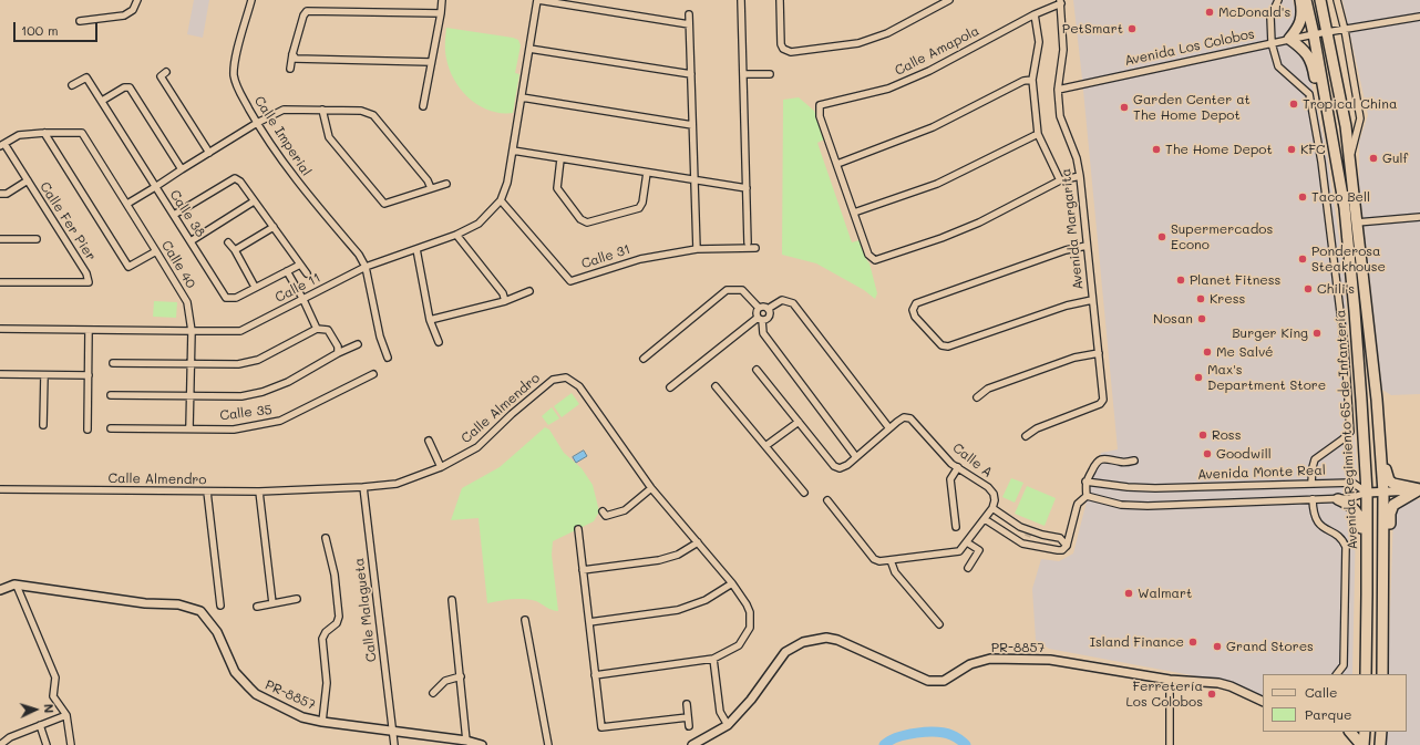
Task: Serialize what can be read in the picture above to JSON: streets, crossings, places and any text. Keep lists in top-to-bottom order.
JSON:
{
  "streets": {
    "main road": ["Avenida Regimiento 65 de Infantería"],
    "street": [
      "Avenida Los Colobos",
      "Calle Amapola",
      "Calle Imperial",
      "Calle 38",
      "Calle Fer Pier",
      "Avenida Margarita",
      "Calle 31",
      "Calle 40",
      "Calle 11",
      "Calle Almendro",
      "Calle 35",
      "Calle A",
      "Avenida Monte Real",
      "Calle Malagueta",
      "PR-8857"
    ]
  },
  "crossings": [
    ["Avenida Los Colobos", "Avenida Margarita"],
    ["Avenida Los Colobos", "Avenida Regimiento 65 de Infantería"],
    ["Calle Amapola", "Avenida Margarita"],
    ["Calle Imperial", "Calle 11"],
    ["Calle 31", "Calle 11"],
    ["Calle 40", "Calle 11"],
    ["Calle 40", "Calle 35"],
    ["Calle Almendro", "Calle Malagueta"],
    ["Avenida Regimiento 65 de Infantería", "Avenida Monte Real"],
    ["Calle Malagueta", "PR-8857"]
  ],
  "places": [
    "McDonald's",
    "PetSmart",
    "Tropical China",
    "Garden Center at The Home Depot",
    "The Home Depot",
    "KFC",
    "Gulf",
    "Taco Bell",
    "Supermercados Econo",
    "Ponderosa Steakhouse",
    "Planet Fitness",
    "Chili's",
    "Kress",
    "Nosan",
    "Burger King",
    "Me Salvé",
    "Max's Department Store",
    "Ross",
    "Goodwill",
    "Walmart",
    "Island Finance",
    "Grand Stores",
    "Ferretería Los Colobos"
  ],
  "legend": ["Calle", "Parque"],
  "scale_bar": "100 m",
  "north": "right"
}
